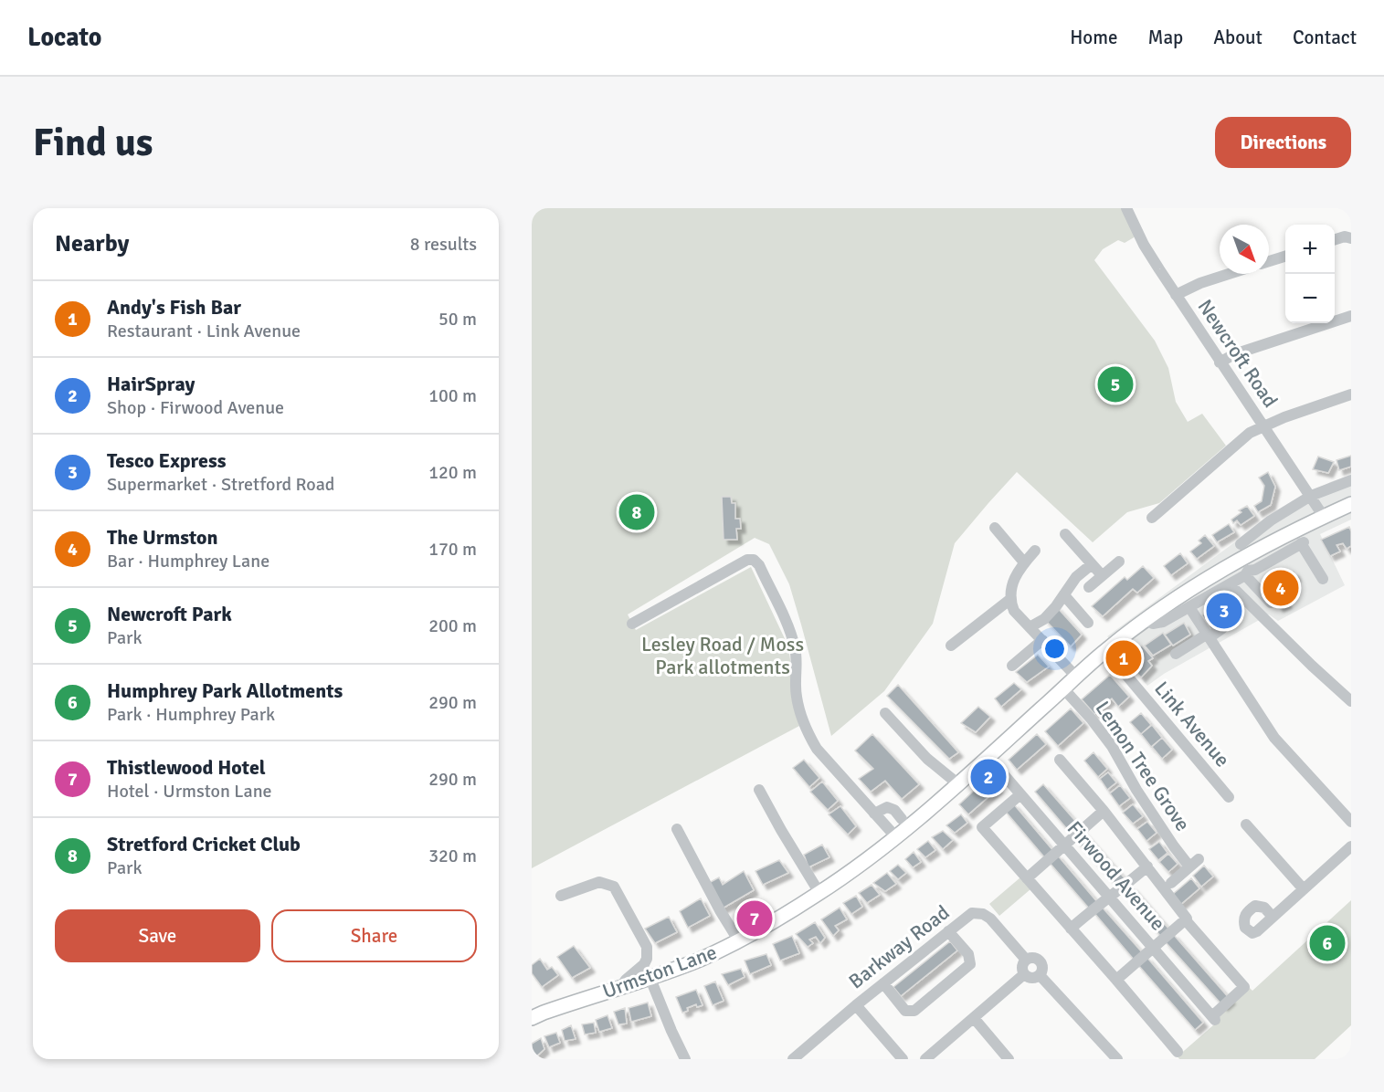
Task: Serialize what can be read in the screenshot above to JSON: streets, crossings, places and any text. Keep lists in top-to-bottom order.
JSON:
{
  "streets": {
    "main road": ["Urmston Lane"],
    "street": [
      "Newcroft Road",
      "Link Avenue",
      "Lemon Tree Grove",
      "Firwood Avenue",
      "Barkway Road"
    ]
  },
  "crossings": [
    ["Newcroft Road", "Urmston Lane"],
    ["Link Avenue", "Urmston Lane"],
    ["Lemon Tree Grove", "Urmston Lane"],
    ["Firwood Avenue", "Urmston Lane"]
  ],
  "parks": ["Lesley Road / Moss Park allotments"],
  "north": "bottom right",
  "page": {
    "header": "Locato",
    "nav": [
      "Home",
      "Map",
      "About",
      "Contact"
    ],
    "buttons": [
      "Directions",
      ["Save", "Share"]
    ],
    "title": "Find us",
    "heading": ["Nearby", "8 results"],
    "map_buttons": ["+", "−"],
    "list": [
      {
        "mark": "1",
        "name": "Andy's Fish Bar",
        "note": "Restaurant · Link Avenue",
        "value": "50 m"
      },
      {
        "mark": "2",
        "name": "HairSpray",
        "note": "Shop · Firwood Avenue",
        "value": "100 m"
      },
      {
        "mark": "3",
        "name": "Tesco Express",
        "note": "Supermarket · Stretford Road",
        "value": "120 m"
      },
      {
        "mark": "4",
        "name": "The Urmston",
        "note": "Bar · Humphrey Lane",
        "value": "170 m"
      },
      {
        "mark": "5",
        "name": "Newcroft Park",
        "note": "Park",
        "value": "200 m"
      },
      {
        "mark": "6",
        "name": "Humphrey Park Allotments",
        "note": "Park · Humphrey Park",
        "value": "290 m"
      },
      {
        "mark": "7",
        "name": "Thistlewood Hotel",
        "note": "Hotel · Urmston Lane",
        "value": "290 m"
      },
      {
        "mark": "8",
        "name": "Stretford Cricket Club",
        "note": "Park",
        "value": "320 m"
      }
    ],
    "pins": [
      "5",
      "8",
      "4",
      "3",
      "1",
      "2",
      "7",
      "6"
    ]
  }
}
